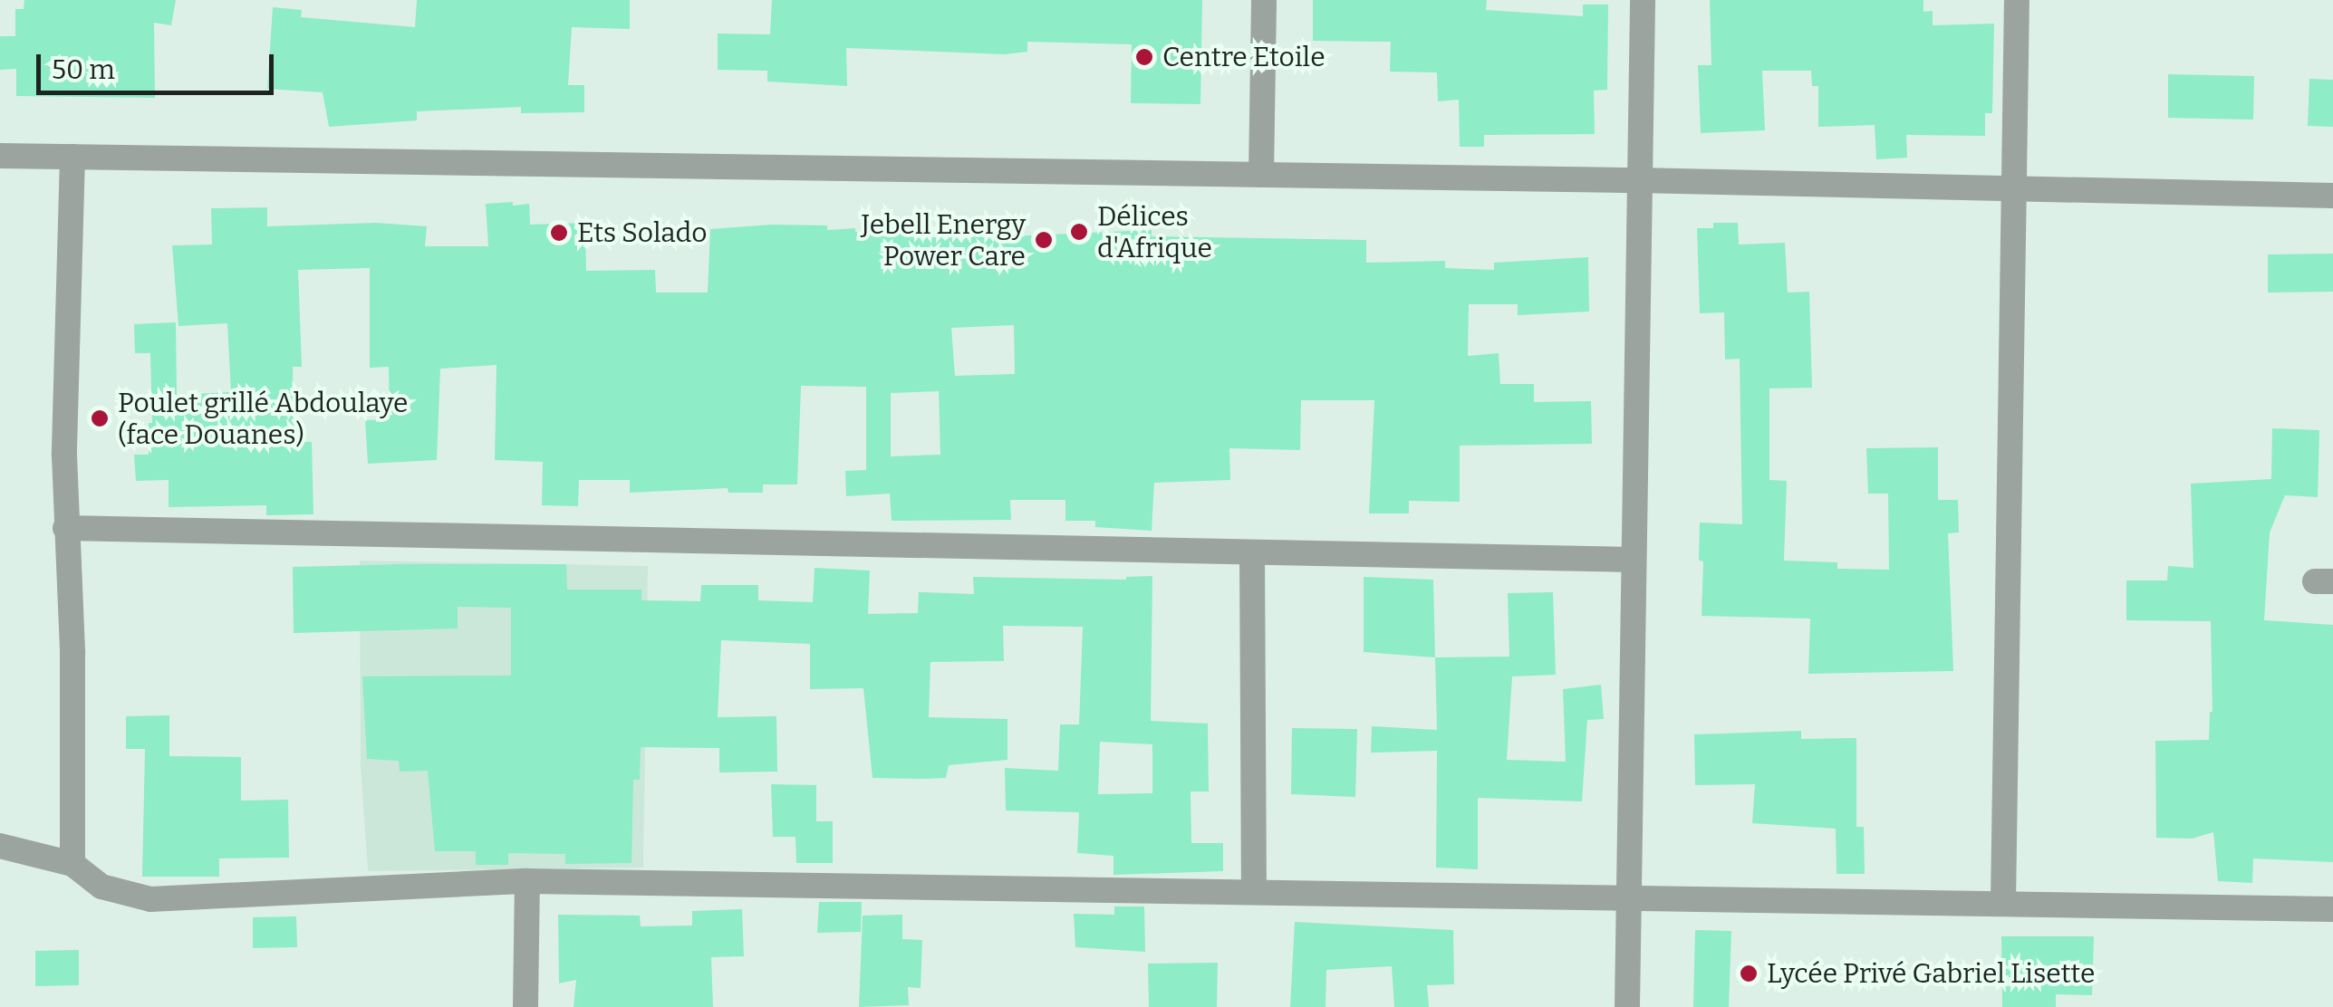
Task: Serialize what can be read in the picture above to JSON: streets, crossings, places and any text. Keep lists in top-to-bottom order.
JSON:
{
  "places": [
    "Centre Etoile",
    "Délices d'Afrique",
    "Ets Solado",
    "Jebell Energy Power Care",
    "Poulet grillé Abdoulaye (face Douanes)",
    "Lycée Privé Gabriel Lisette"
  ],
  "scale_bar": "50 m"
}
